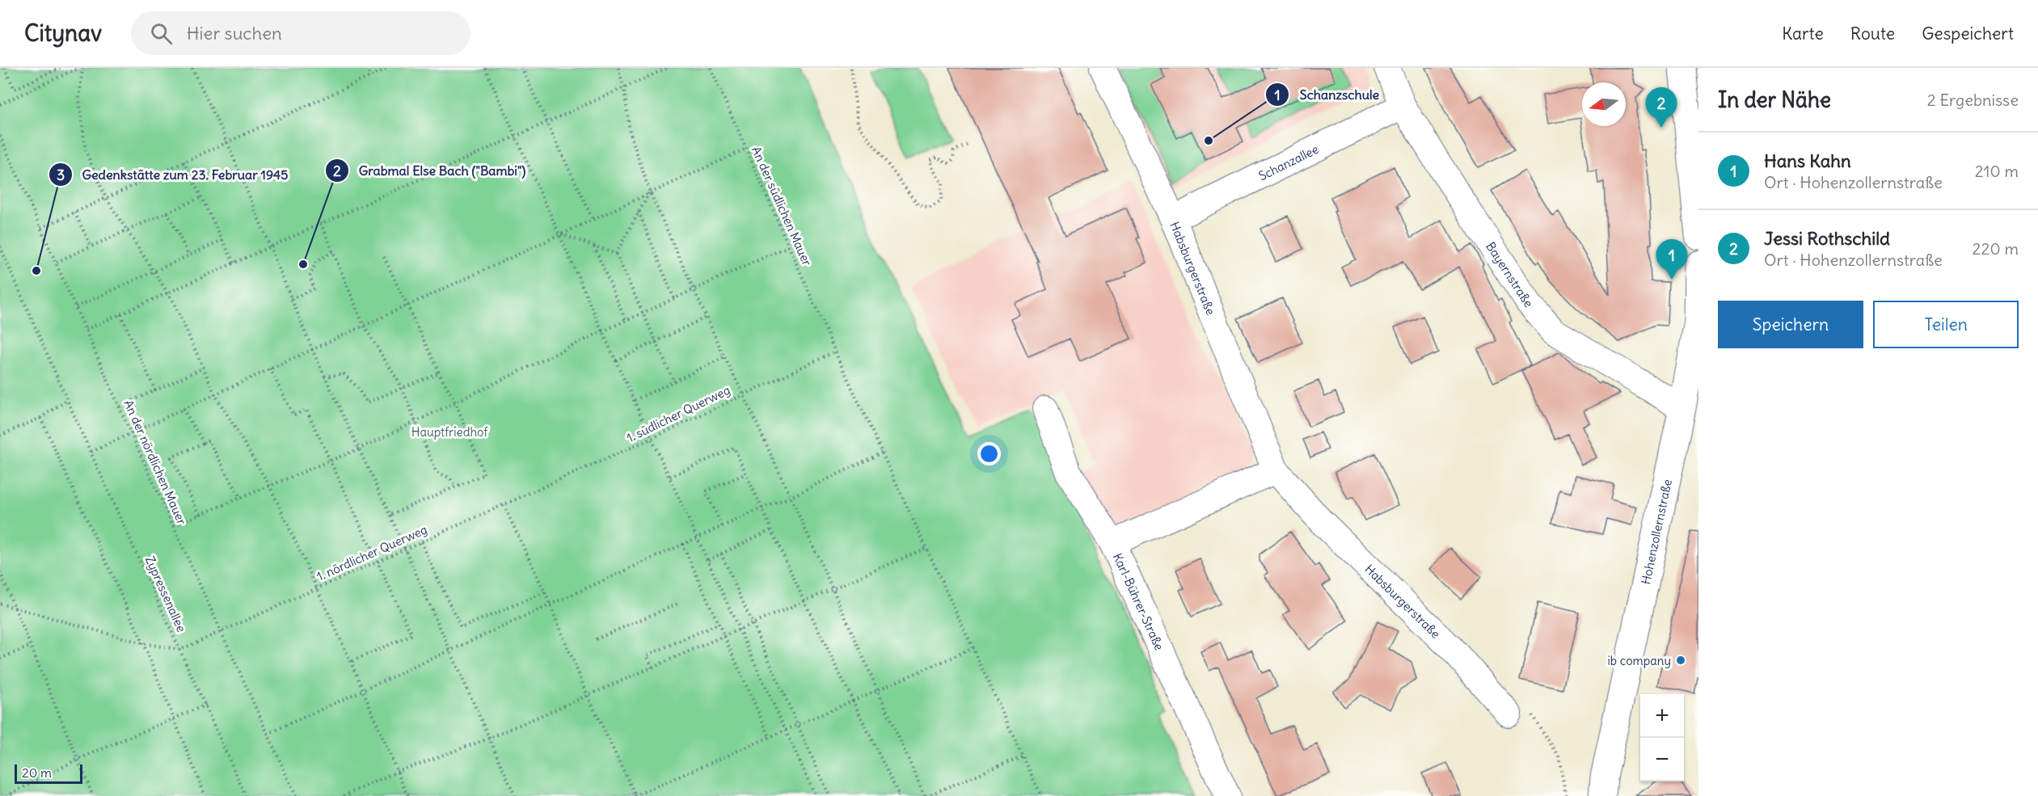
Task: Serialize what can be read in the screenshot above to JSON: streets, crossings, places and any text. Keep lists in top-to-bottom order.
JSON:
{
  "streets": {
    "main road": ["Hohenzollernstraße"],
    "street": [
      "Schanzallee",
      "Habsburgerstraße",
      "Bayernstraße",
      "Karl-Bührer-Straße"
    ],
    "path": [
      "An der südlichen Mauer",
      "1. südlicher Querweg",
      "An der nördlichen Mauer",
      "1. nördlicher Querweg",
      "Zypressenallee"
    ]
  },
  "crossings": [
    ["Schanzallee", "Habsburgerstraße"],
    ["Schanzallee", "Bayernstraße"],
    ["An der südlichen Mauer", "1. südlicher Querweg"],
    ["Bayernstraße", "Hohenzollernstraße"],
    ["1. südlicher Querweg", "1. nördlicher Querweg"],
    ["An der nördlichen Mauer", "1. nördlicher Querweg"],
    ["1. nördlicher Querweg", "Zypressenallee"]
  ],
  "parks": ["Hauptfriedhof"],
  "places": [
    "Schanzschule",
    "Grabmal Else Bach (\"Bambi\")",
    "Gedenkstätte zum 23. Februar 1945",
    "ib company"
  ],
  "scale_bar": "20 m",
  "north": "left",
  "page": {
    "header": "Citynav",
    "search": "Hier suchen",
    "nav": ["Karte", "Route", "Gespeichert"],
    "heading": ["In der Nähe", "2 Ergebnisse"],
    "pins": ["2", "1"],
    "list": [
      {
        "mark": "1",
        "name": "Hans Kahn",
        "note": "Ort · Hohenzollernstraße",
        "value": "210 m"
      },
      {
        "mark": "2",
        "name": "Jessi Rothschild",
        "note": "Ort · Hohenzollernstraße",
        "value": "220 m"
      }
    ],
    "buttons": ["Speichern", "Teilen"],
    "map_buttons": ["+", "−"],
    "scale": "20 m"
  }
}
